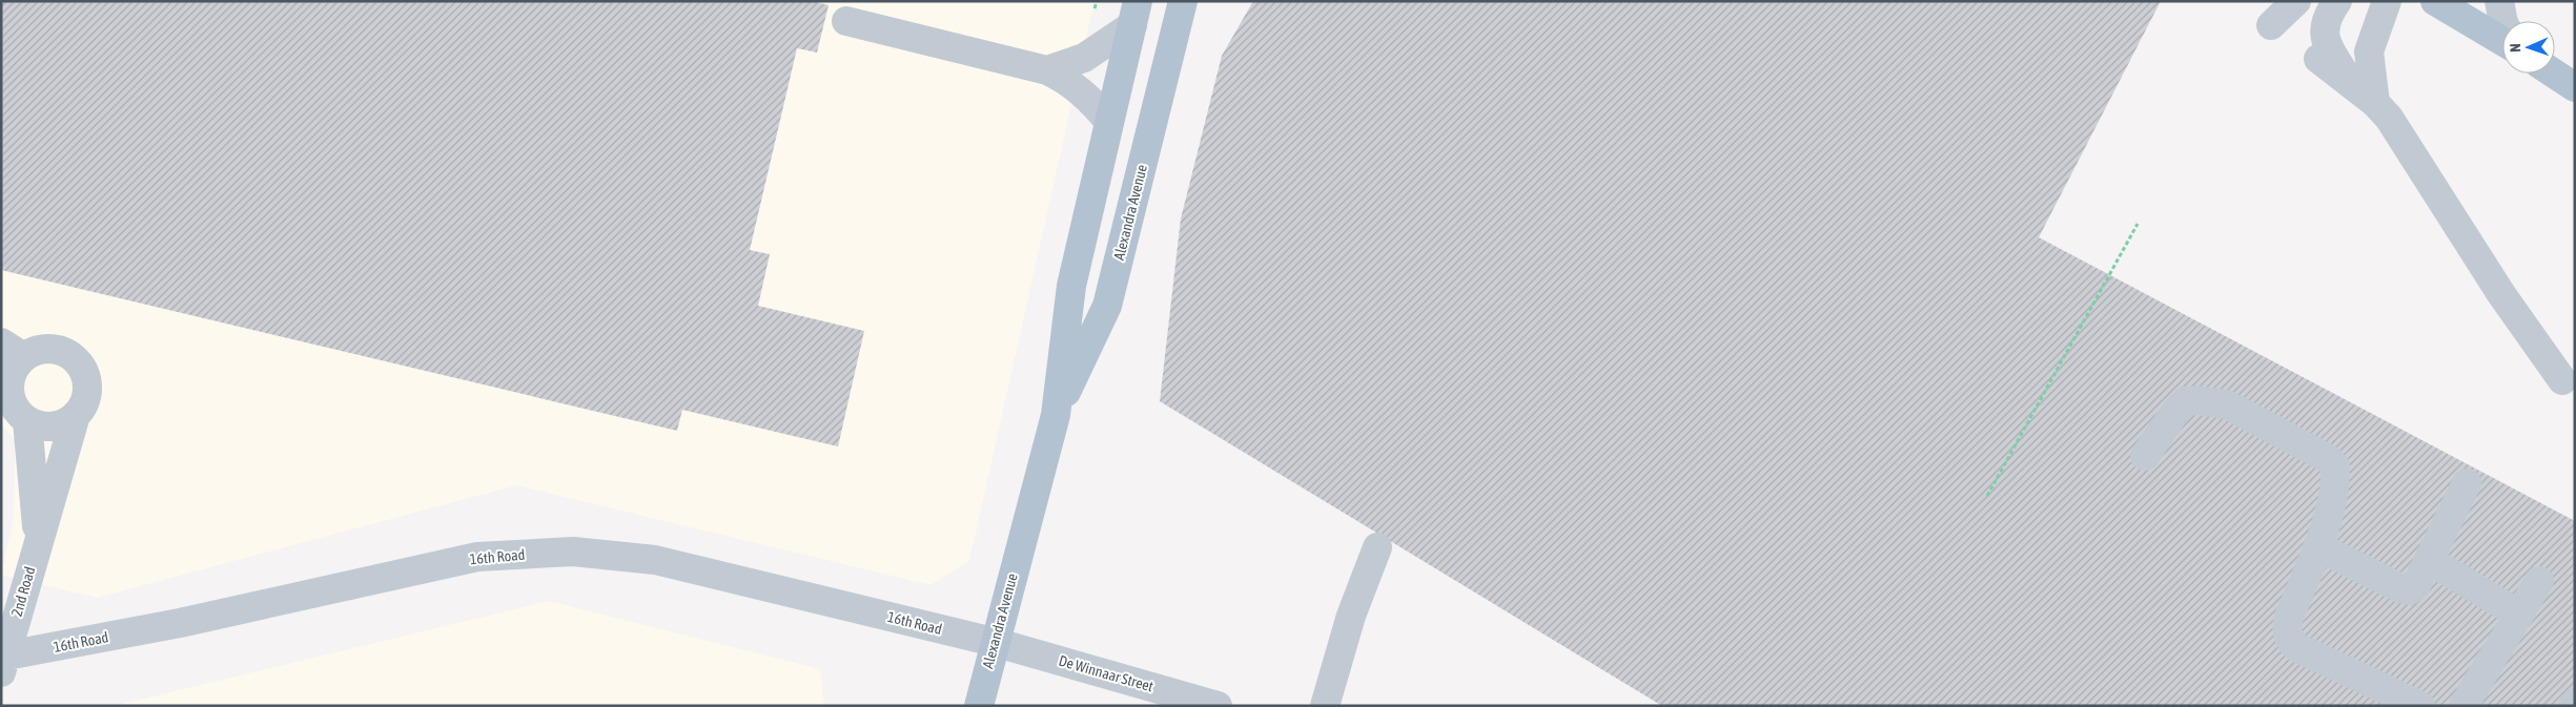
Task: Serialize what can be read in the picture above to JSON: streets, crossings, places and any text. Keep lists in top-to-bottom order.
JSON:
{
  "streets": {
    "main road": ["Alexandra Avenue"],
    "street": ["16th Road", "2nd Road", "De Winnaar Street"]
  },
  "crossings": [
    ["Alexandra Avenue", "16th Road"],
    ["Alexandra Avenue", "De Winnaar Street"],
    ["16th Road", "2nd Road"],
    ["16th Road", "De Winnaar Street"]
  ],
  "north": "left"
}
